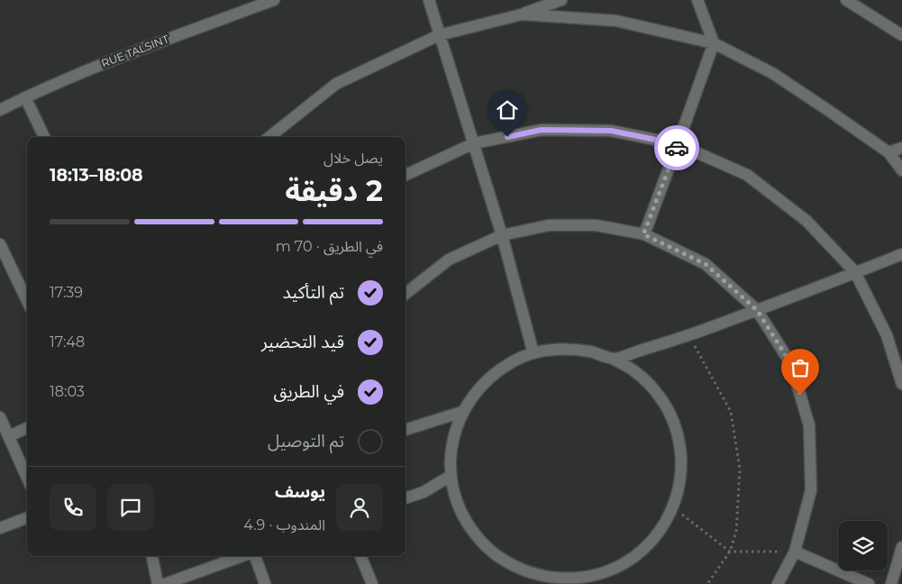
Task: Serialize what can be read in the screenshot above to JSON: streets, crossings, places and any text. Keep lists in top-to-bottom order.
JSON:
{
  "streets": {
    "street": ["RUE TALSINT"]
  },
  "page": {
    "heading": ["2 دقيقة", "يصل خلال", "18:08–18:13"],
    "panel": ["يوسف", "المندوب · 4.9"],
    "bar": "في الطريق · 70 m",
    "list": [
      ["تم التأكيد", "17:39"],
      ["قيد التحضير", "17:48"],
      ["في الطريق", "18:03"],
      "تم التوصيل"
    ]
  }
}
